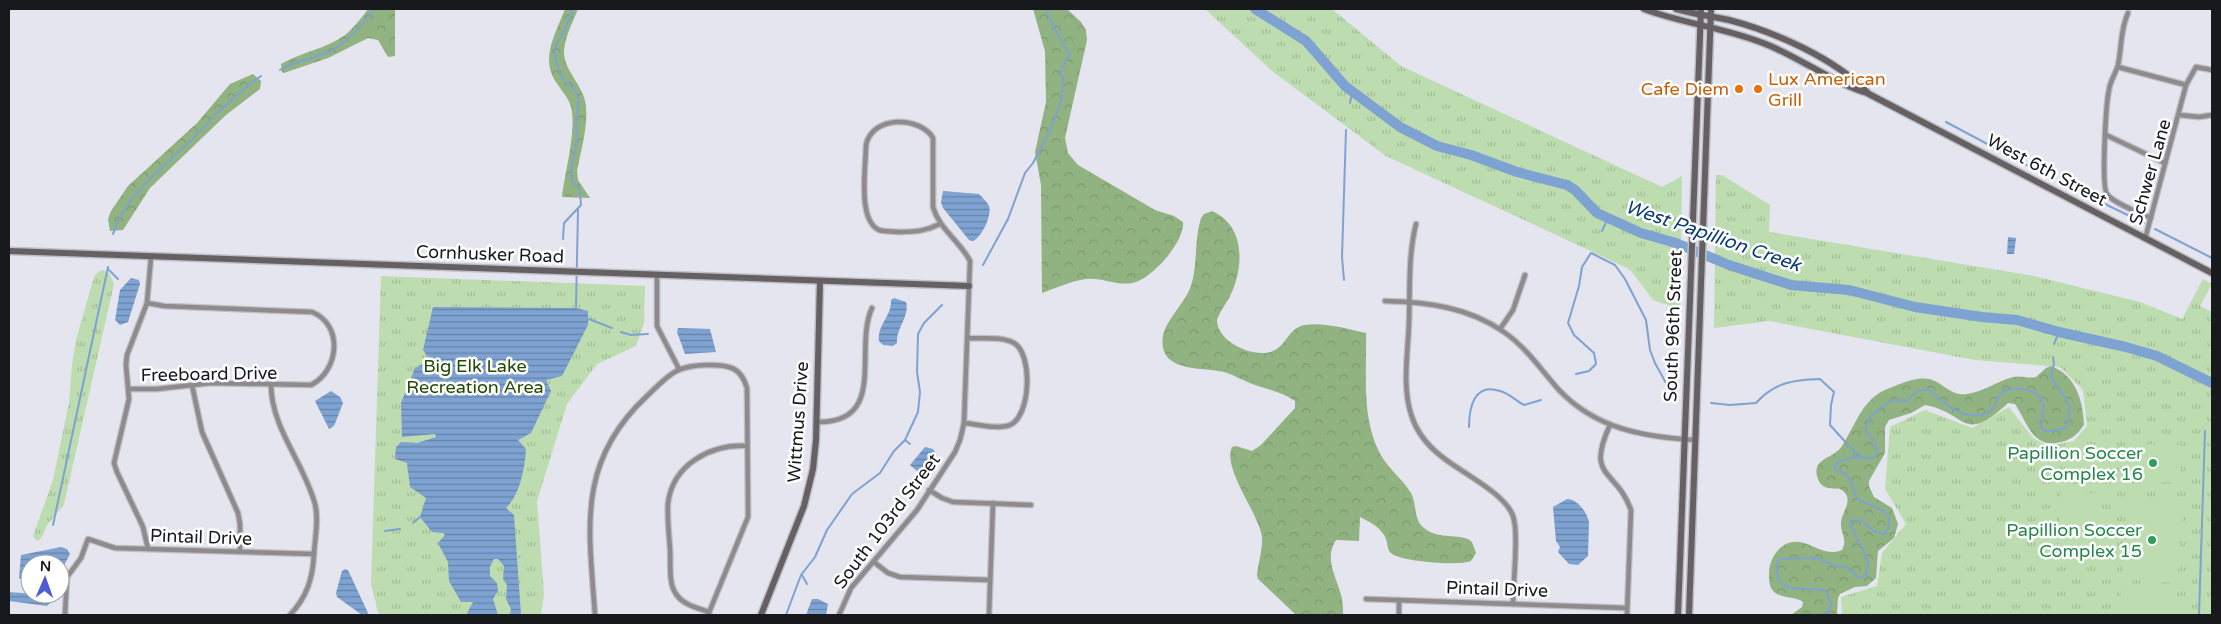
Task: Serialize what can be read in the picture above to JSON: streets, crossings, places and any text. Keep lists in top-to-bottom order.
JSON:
{
  "streets": {
    "main road": [
      "West 6th Street",
      "Cornhusker Road",
      "South 96th Street",
      "Wittmus Drive"
    ],
    "street": [
      "Schwer Lane",
      "Freeboard Drive",
      "South 103rd Street",
      "Pintail Drive"
    ]
  },
  "crossings": [
    ["West 6th Street", "Schwer Lane"],
    ["West 6th Street", "South 96th Street"],
    ["Cornhusker Road", "Wittmus Drive"],
    ["Cornhusker Road", "South 103rd Street"]
  ],
  "water": ["West Papillion Creek"],
  "parks": ["Big Elk Lake Recreation Area"],
  "places": [
    "Cafe Diem",
    "Lux American Grill",
    "Papillion Soccer Complex 16",
    "Papillion Soccer Complex 15"
  ],
  "north": "top"
}
